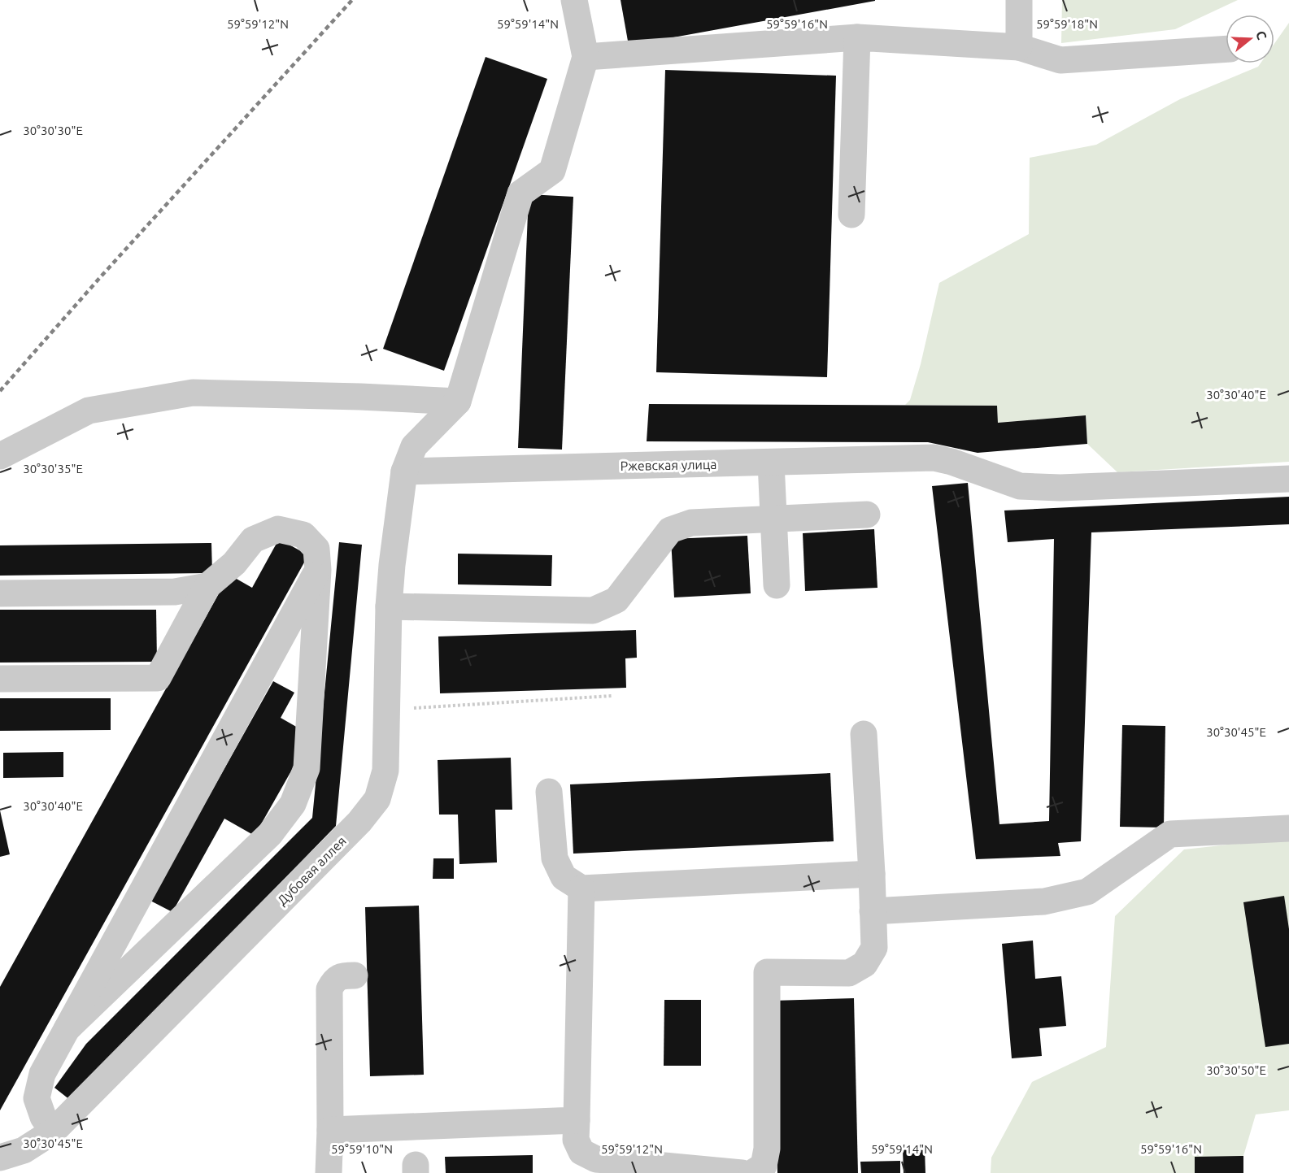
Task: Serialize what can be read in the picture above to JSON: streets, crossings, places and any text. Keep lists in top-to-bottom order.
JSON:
{
  "streets": {
    "street": ["Ржевская улица", "Дубовая аллея"]
  },
  "crossings": [
    ["Ржевская улица", "Дубовая аллея"]
  ],
  "north": "right",
  "coordinates": [
    "59°59'12\"N",
    "59°59'14\"N",
    "59°59'16\"N",
    "59°59'18\"N",
    "30°30'30\"E",
    "30°30'40\"E",
    "30°30'35\"E",
    "30°30'45\"E",
    "30°30'50\"E",
    "59°59'10\"N"
  ]
}
